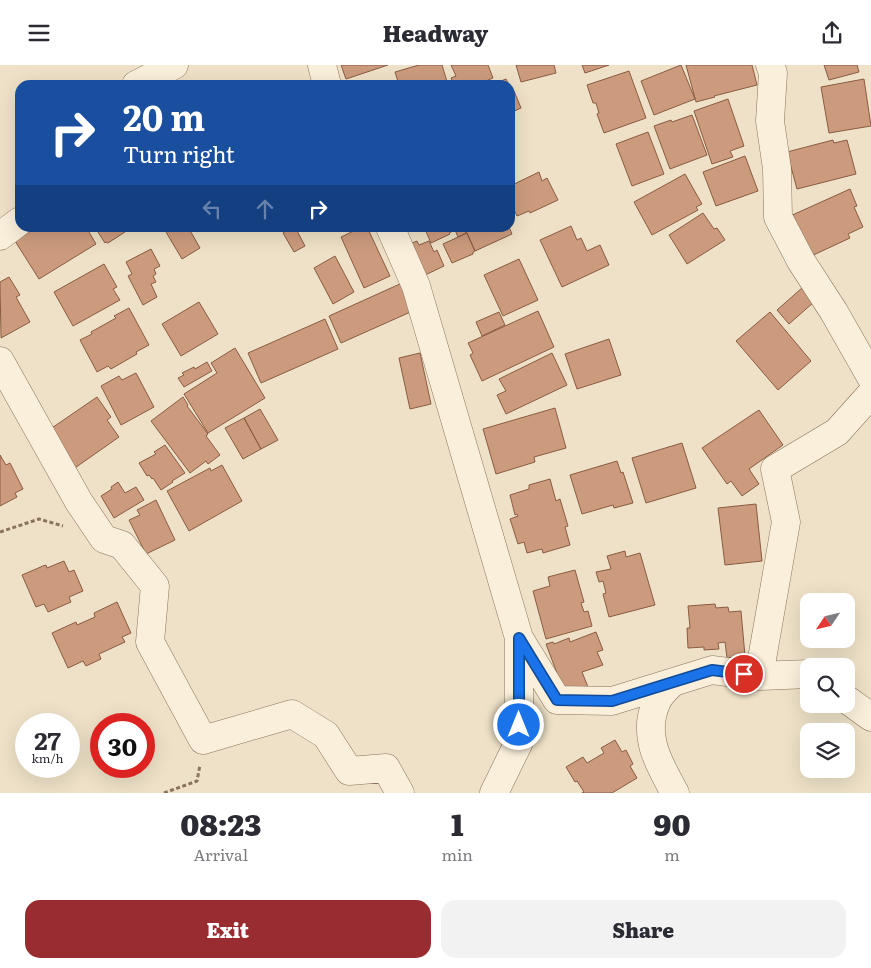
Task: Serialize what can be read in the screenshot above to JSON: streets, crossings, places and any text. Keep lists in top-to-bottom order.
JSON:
{
  "north": "bottom left",
  "page": {
    "header": "Headway",
    "turn": ["20 m", "Turn right"],
    "speed": "27 km/h",
    "limit": "30",
    "eta": [
      "08:23",
      "Arrival",
      "1",
      "min",
      "90",
      "m"
    ],
    "buttons": ["Exit", "Share"]
  }
}
